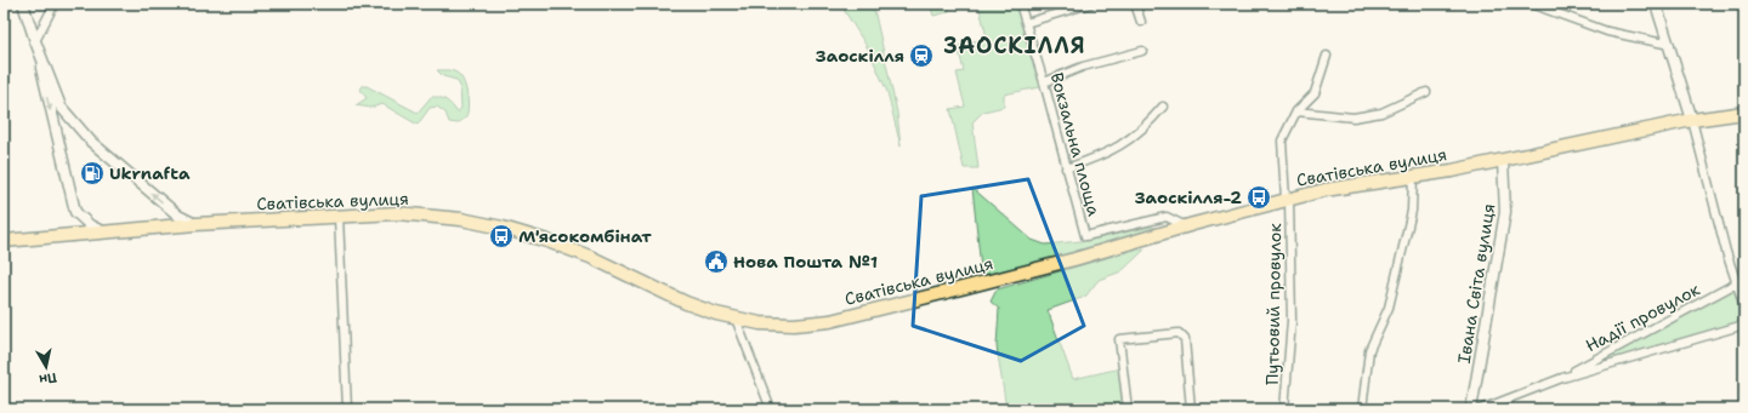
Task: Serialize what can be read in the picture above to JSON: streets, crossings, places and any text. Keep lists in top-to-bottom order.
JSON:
{
  "streets": {
    "main road": ["Сватівська вулиця"],
    "street": [
      "Вокзальна площа",
      "Івана Світа вулиця",
      "Путьовий провулок",
      "Надії провулок"
    ]
  },
  "crossings": [
    ["Вокзальна площа", "Сватівська вулиця"],
    ["Сватівська вулиця", "Івана Світа вулиця"],
    ["Сватівська вулиця", "Путьовий провулок"]
  ],
  "districts": ["ЗАОСКIЛЛЯ"],
  "places": {
    "station": ["Заоскiлля"],
    "fuel station": ["Ukrnafta"],
    "bus stop": ["Заоскілля-2", "М'ясокомбінат"],
    "public building": ["Нова Пошта №1"]
  },
  "north": "bottom"
}
